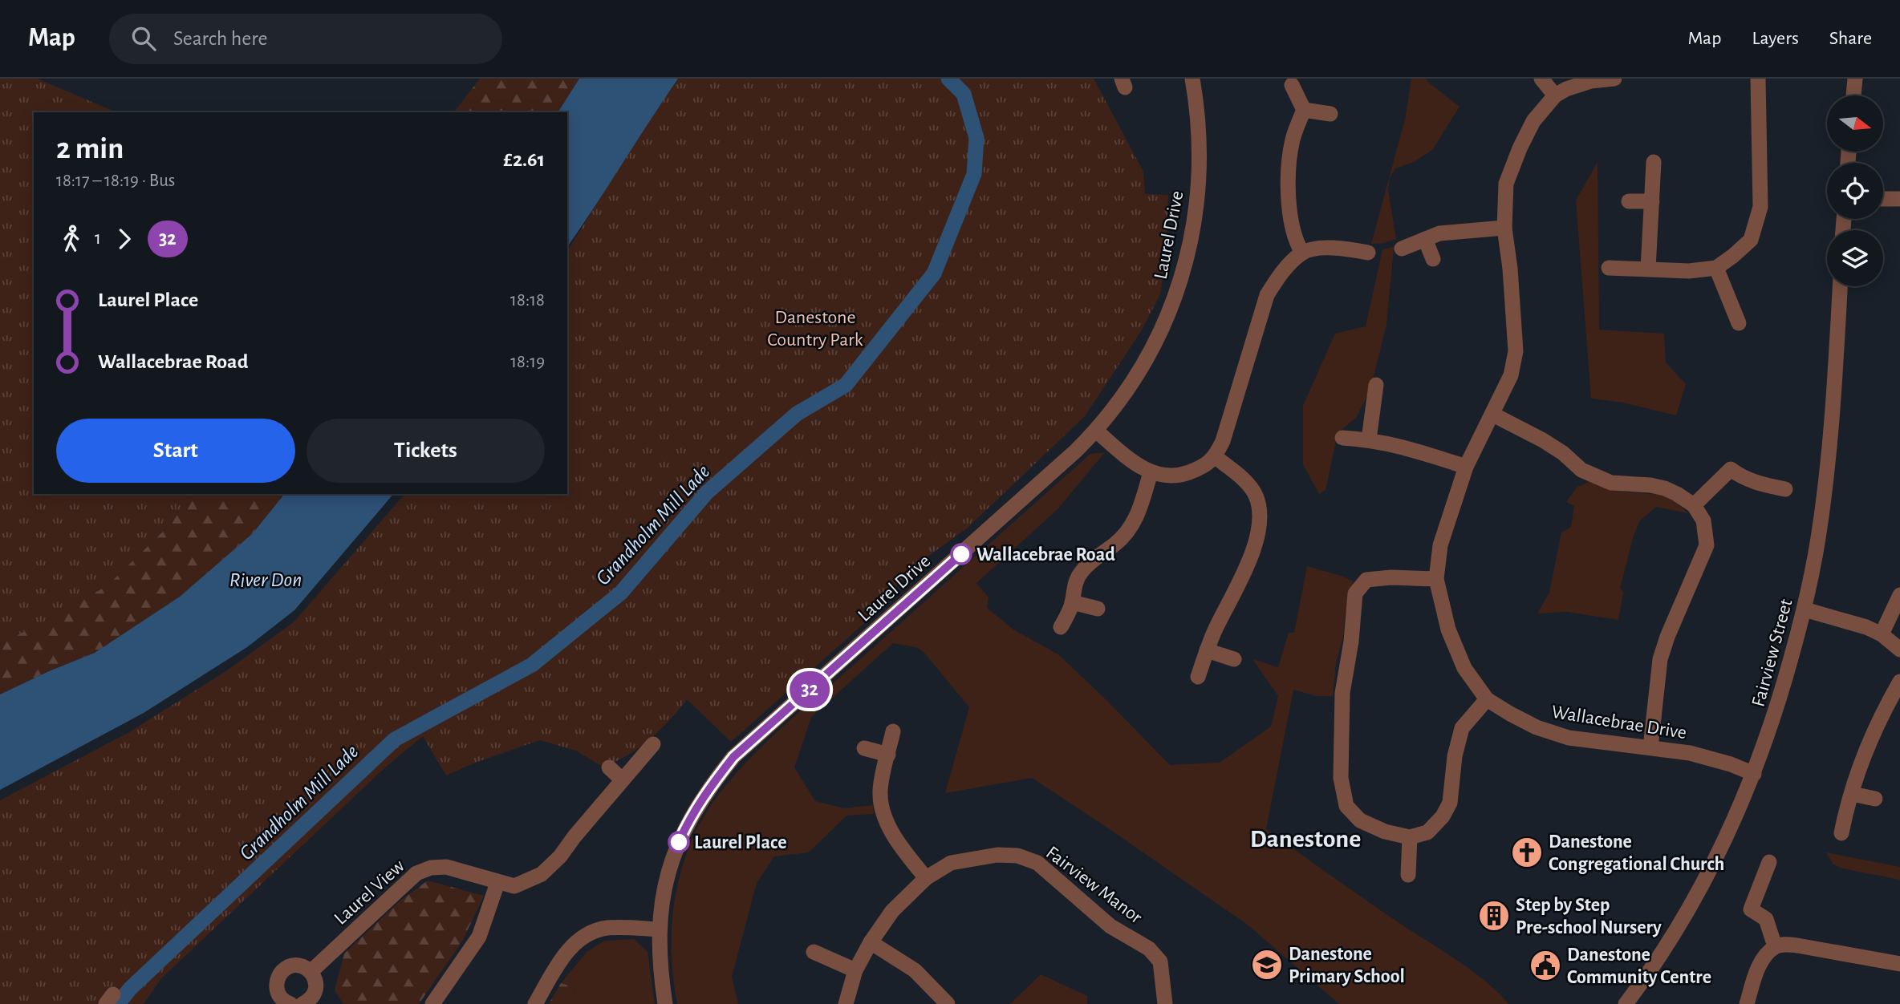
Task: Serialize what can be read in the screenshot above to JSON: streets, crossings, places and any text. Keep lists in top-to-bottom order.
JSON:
{
  "streets": {
    "street": [
      "Laurel Drive",
      "Fairview Street",
      "Wallacebrae Drive",
      "Fairview Manor",
      "Laurel View"
    ]
  },
  "crossings": [
    ["Fairview Street", "Wallacebrae Drive"]
  ],
  "districts": ["Danestone"],
  "water": ["Grandholm Mill Lade", "River Don"],
  "parks": ["Danestone Country Park"],
  "places": {
    "other": ["Wallacebrae Road", "Laurel Place"],
    "church": ["Danestone Congregational Church"],
    "building": ["Step by Step Pre-school Nursery"],
    "school or university": ["Danestone Primary School"],
    "public building": ["Danestone Community Centre"]
  },
  "lines": ["bus line 32"],
  "north": "right",
  "page": {
    "header": "Map",
    "search": "Search here",
    "nav": ["Map", "Layers", "Share"],
    "on_map": "32",
    "heading": ["2 min", "18:17 – 18:19 · Bus", "£2.61"],
    "legs": ["1", "32"],
    "list": [
      {
        "name": "Laurel Place",
        "value": "18:18"
      },
      {
        "name": "Wallacebrae Road",
        "value": "18:19"
      }
    ],
    "buttons": ["Start", "Tickets"]
  }
}
